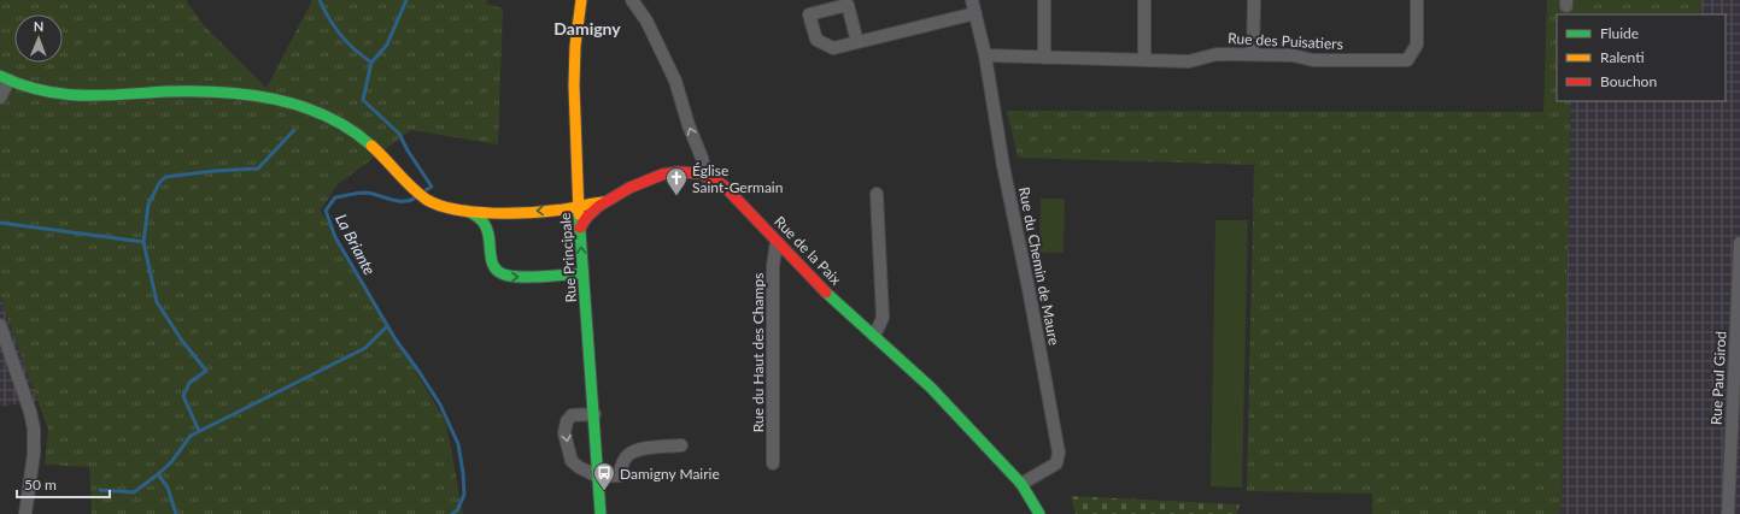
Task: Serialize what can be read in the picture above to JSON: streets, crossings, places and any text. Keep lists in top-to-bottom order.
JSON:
{
  "streets": {
    "street": [
      "Rue des Puisatiers",
      "Rue de la Paix",
      "Rue Principale",
      "Rue du Chemin de Maure",
      "Rue du Haut des Champs",
      "Rue Paul Girod"
    ]
  },
  "crossings": [
    ["Rue des Puisatiers", "Rue du Chemin de Maure"],
    ["Rue de la Paix", "Rue du Chemin de Maure"],
    ["Rue de la Paix", "Rue du Haut des Champs"]
  ],
  "districts": ["Damigny"],
  "water": ["La Briante"],
  "places": {
    "church": ["Église Saint-Germain"],
    "bus stop": ["Damigny Mairie"]
  },
  "legend": ["Fluide", "Ralenti", "Bouchon"],
  "scale_bar": "50 m",
  "north": "top"
}
